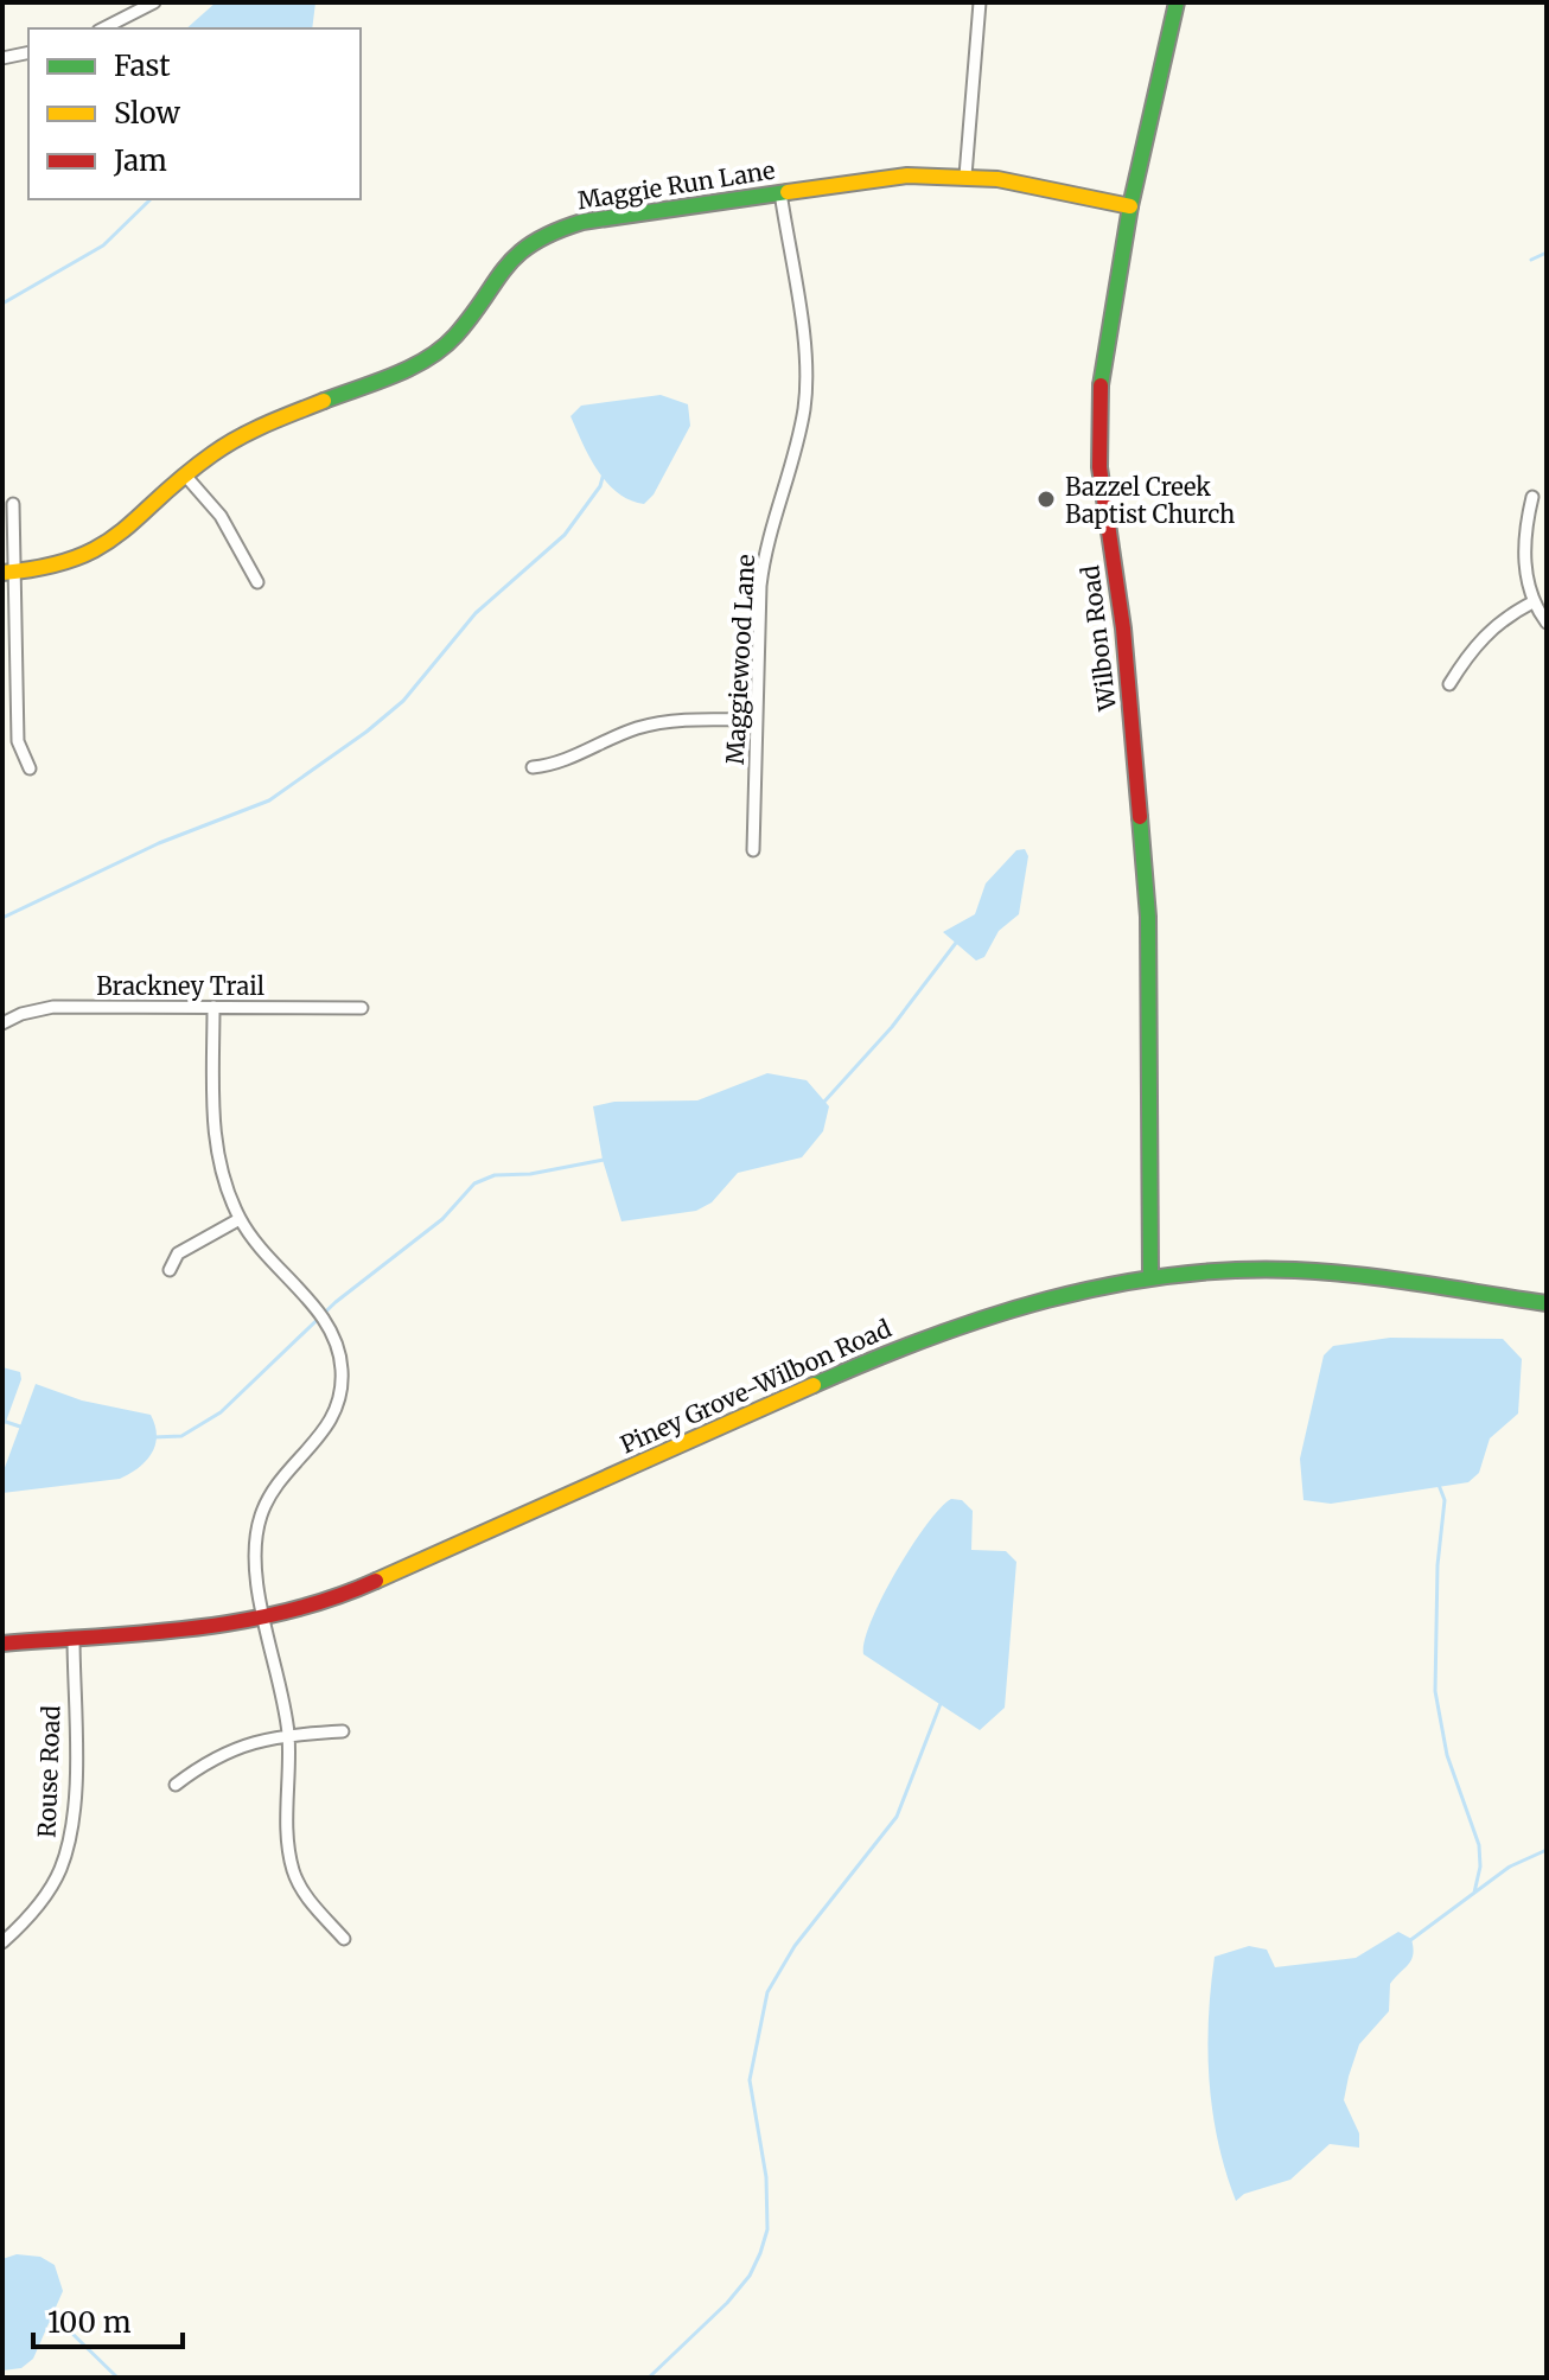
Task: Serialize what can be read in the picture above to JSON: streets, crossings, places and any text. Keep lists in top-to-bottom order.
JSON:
{
  "streets": {
    "street": [
      "Maggie Run Lane",
      "Wilbon Road",
      "Maggiewood Lane",
      "Brackney Trail",
      "Piney Grove-Wilbon Road",
      "Rouse Road"
    ]
  },
  "crossings": [
    ["Maggie Run Lane", "Wilbon Road"],
    ["Maggie Run Lane", "Maggiewood Lane"],
    ["Wilbon Road", "Piney Grove-Wilbon Road"],
    ["Piney Grove-Wilbon Road", "Rouse Road"]
  ],
  "places": ["Bazzel Creek Baptist Church"],
  "legend": ["Fast", "Slow", "Jam"],
  "scale_bar": "100 m"
}
